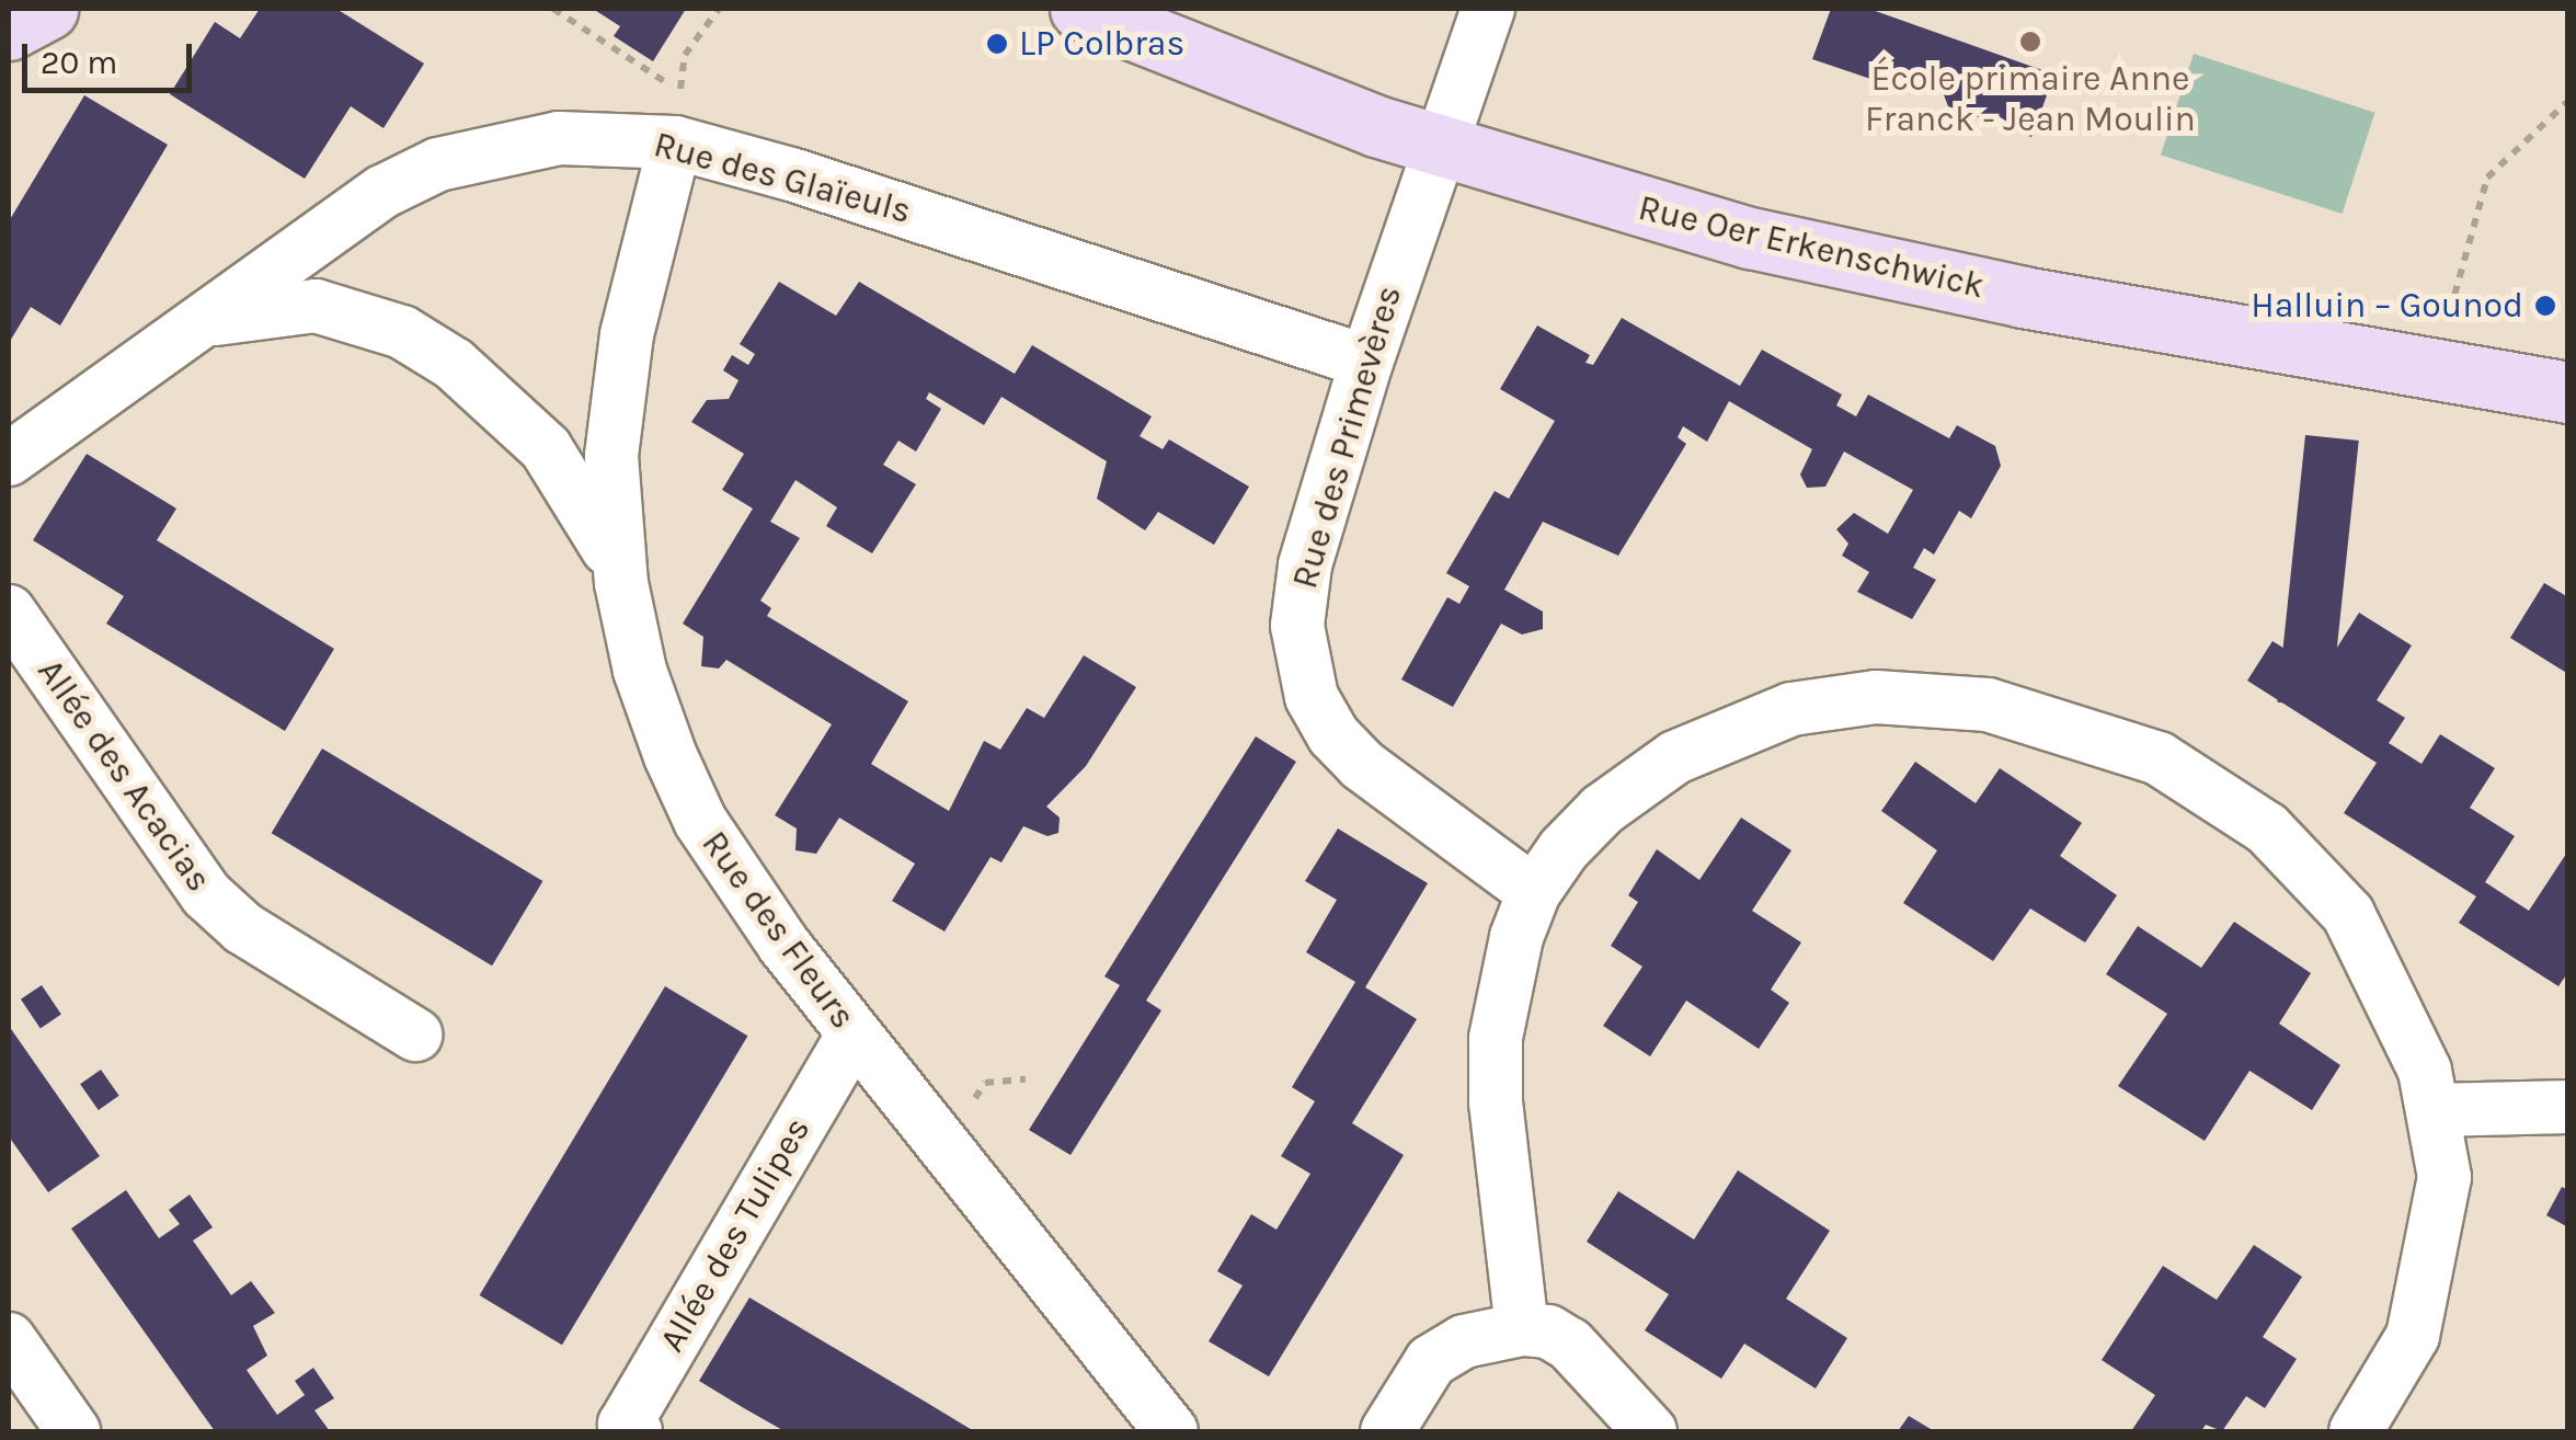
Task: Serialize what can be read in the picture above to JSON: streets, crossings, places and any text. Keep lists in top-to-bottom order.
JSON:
{
  "streets": {
    "street": [
      "Rue des Glaïeuls",
      "Rue Oer Erkenschwick",
      "Rue des Primevères",
      "Allée des Acacias",
      "Rue des Fleurs",
      "Allée des Tulipes"
    ]
  },
  "crossings": [
    ["Rue des Glaïeuls", "Rue des Primevères"],
    ["Rue des Glaïeuls", "Rue des Fleurs"],
    ["Rue Oer Erkenschwick", "Rue des Primevères"],
    ["Rue des Fleurs", "Allée des Tulipes"]
  ],
  "places": ["École primaire Anne Franck - Jean Moulin", "LP Colbras", "Halluin – Gounod"],
  "scale_bar": "20 m"
}
